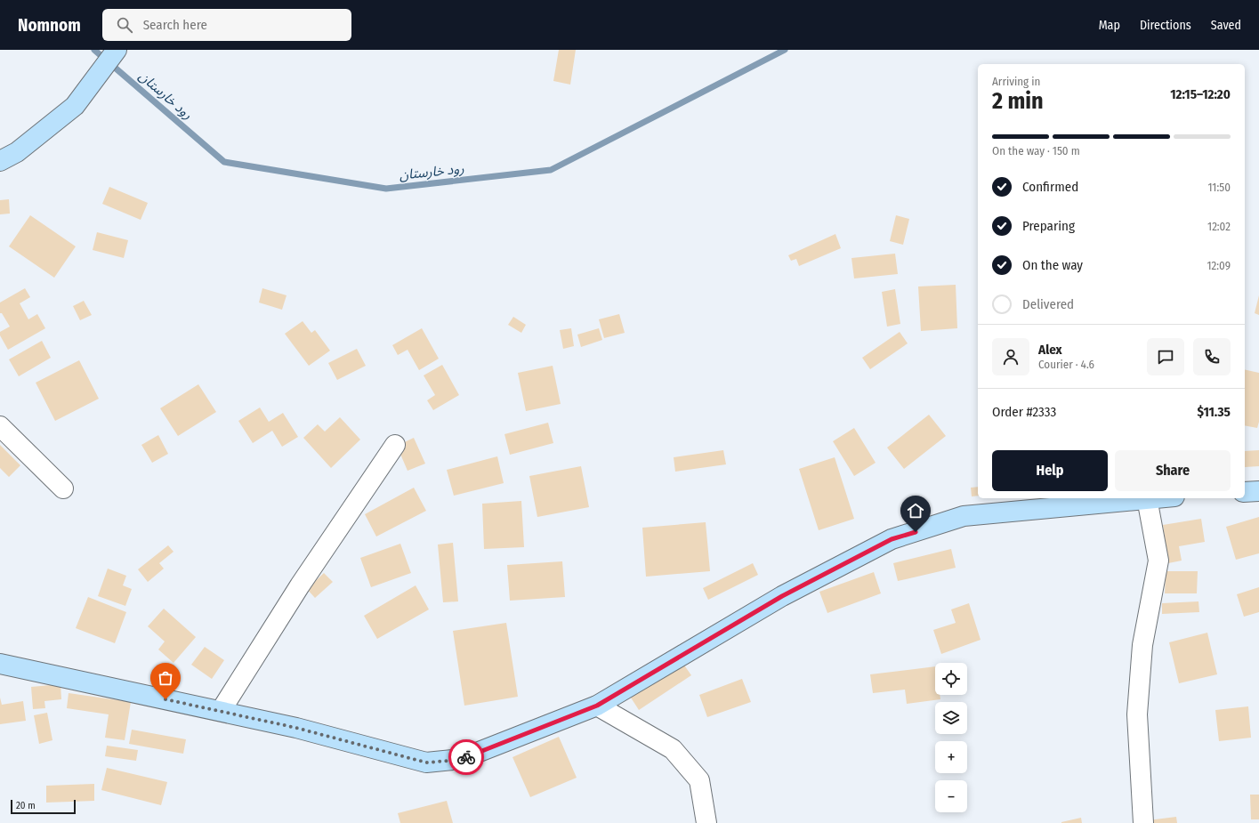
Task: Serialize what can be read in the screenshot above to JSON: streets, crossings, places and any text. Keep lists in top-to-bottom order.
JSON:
{
  "water": ["رود خارستان"],
  "scale_bar": "20 m",
  "page": {
    "header": "Nomnom",
    "search": "Search here",
    "nav": ["Map", "Directions", "Saved"],
    "heading": ["2 min", "Arriving in", "12:15–12:20"],
    "panel": [
      "Alex",
      "Courier · 4.6",
      "Order #2333",
      "$11.35"
    ],
    "bar": "On the way · 150 m",
    "list": [
      ["Confirmed", "11:50"],
      ["Preparing", "12:02"],
      ["On the way", "12:09"],
      "Delivered"
    ],
    "buttons": ["Help", "Share"],
    "map_buttons": ["+", "−"],
    "scale": "20 m"
  }
}
